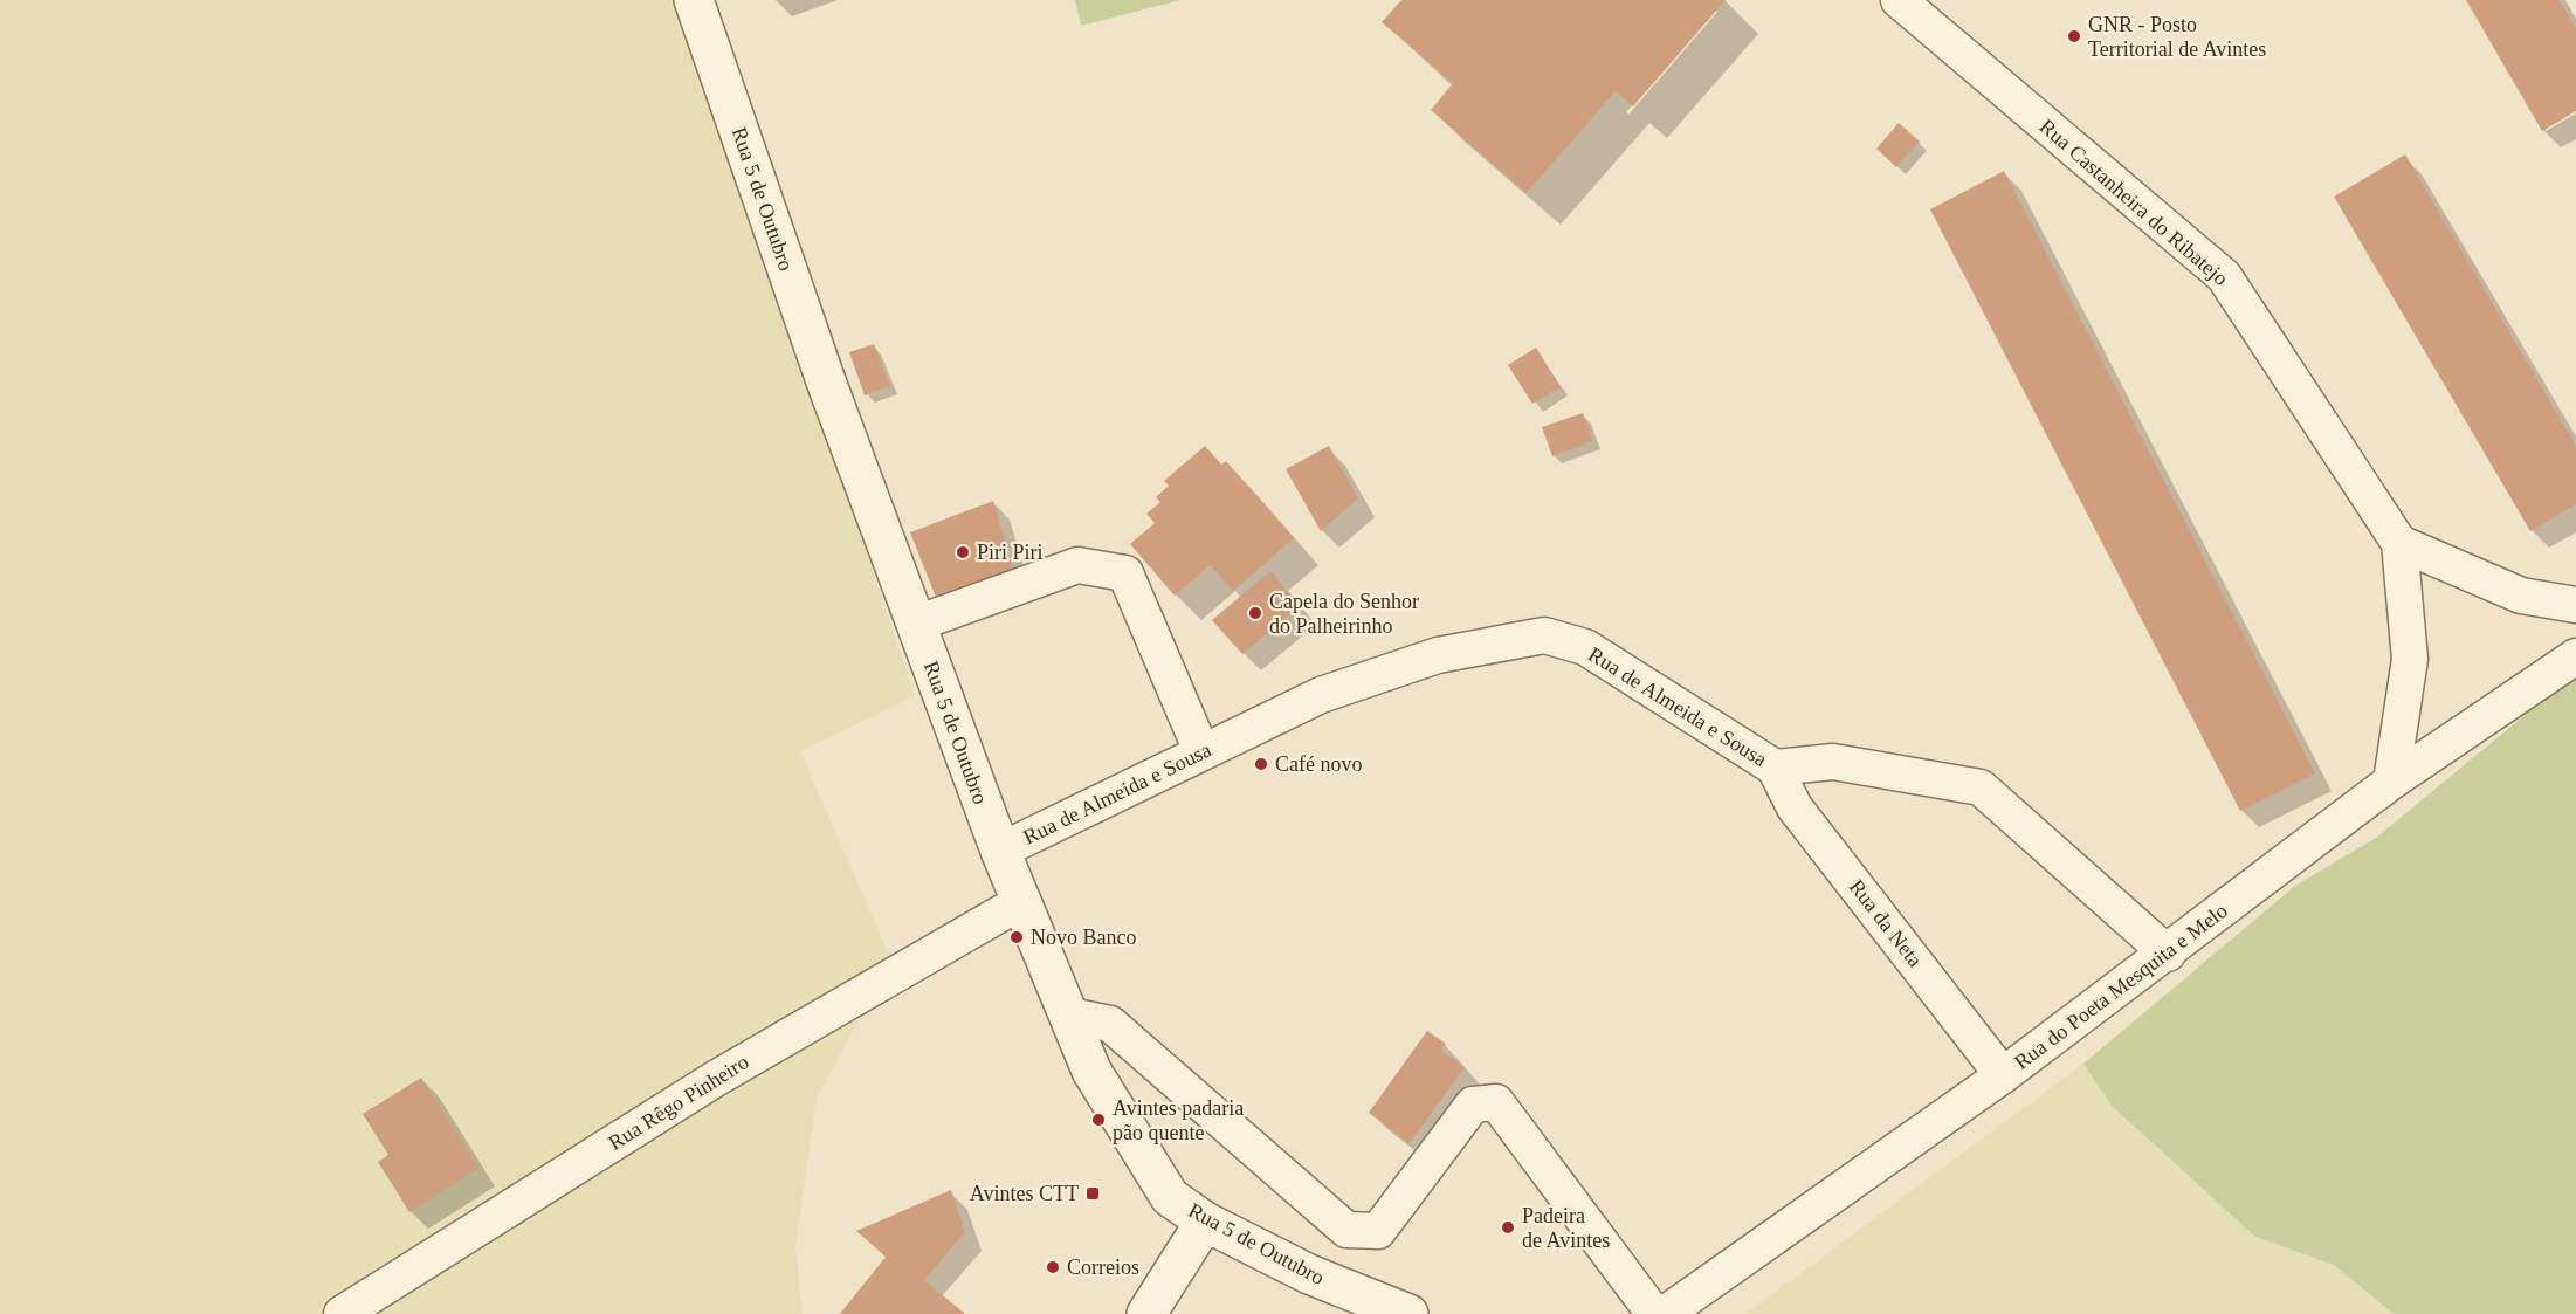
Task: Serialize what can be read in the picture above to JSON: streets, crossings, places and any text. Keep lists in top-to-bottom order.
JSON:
{
  "streets": {
    "street": [
      "Rua 5 de Outubro",
      "Rua Castanheira do Ribatejo",
      "Rua de Almeida e Sousa",
      "Rua da Neta",
      "Rua do Poeta Mesquita e Melo",
      "Rua Rêgo Pinheiro"
    ]
  },
  "crossings": [
    ["Rua 5 de Outubro", "Rua de Almeida e Sousa"],
    ["Rua 5 de Outubro", "Rua Rêgo Pinheiro"],
    ["Rua Castanheira do Ribatejo", "Rua do Poeta Mesquita e Melo"],
    ["Rua de Almeida e Sousa", "Rua da Neta"],
    ["Rua de Almeida e Sousa", "Rua do Poeta Mesquita e Melo"],
    ["Rua da Neta", "Rua do Poeta Mesquita e Melo"]
  ],
  "places": {
    "other": [
      "GNR - Posto Territorial de Avintes",
      "Piri Piri",
      "Capela do Senhor do Palheirinho",
      "Café novo",
      "Novo Banco",
      "Avintes padaria pão quente",
      "Padeira de Avintes",
      "Correios"
    ],
    "transit": ["Avintes CTT"]
  }
}
